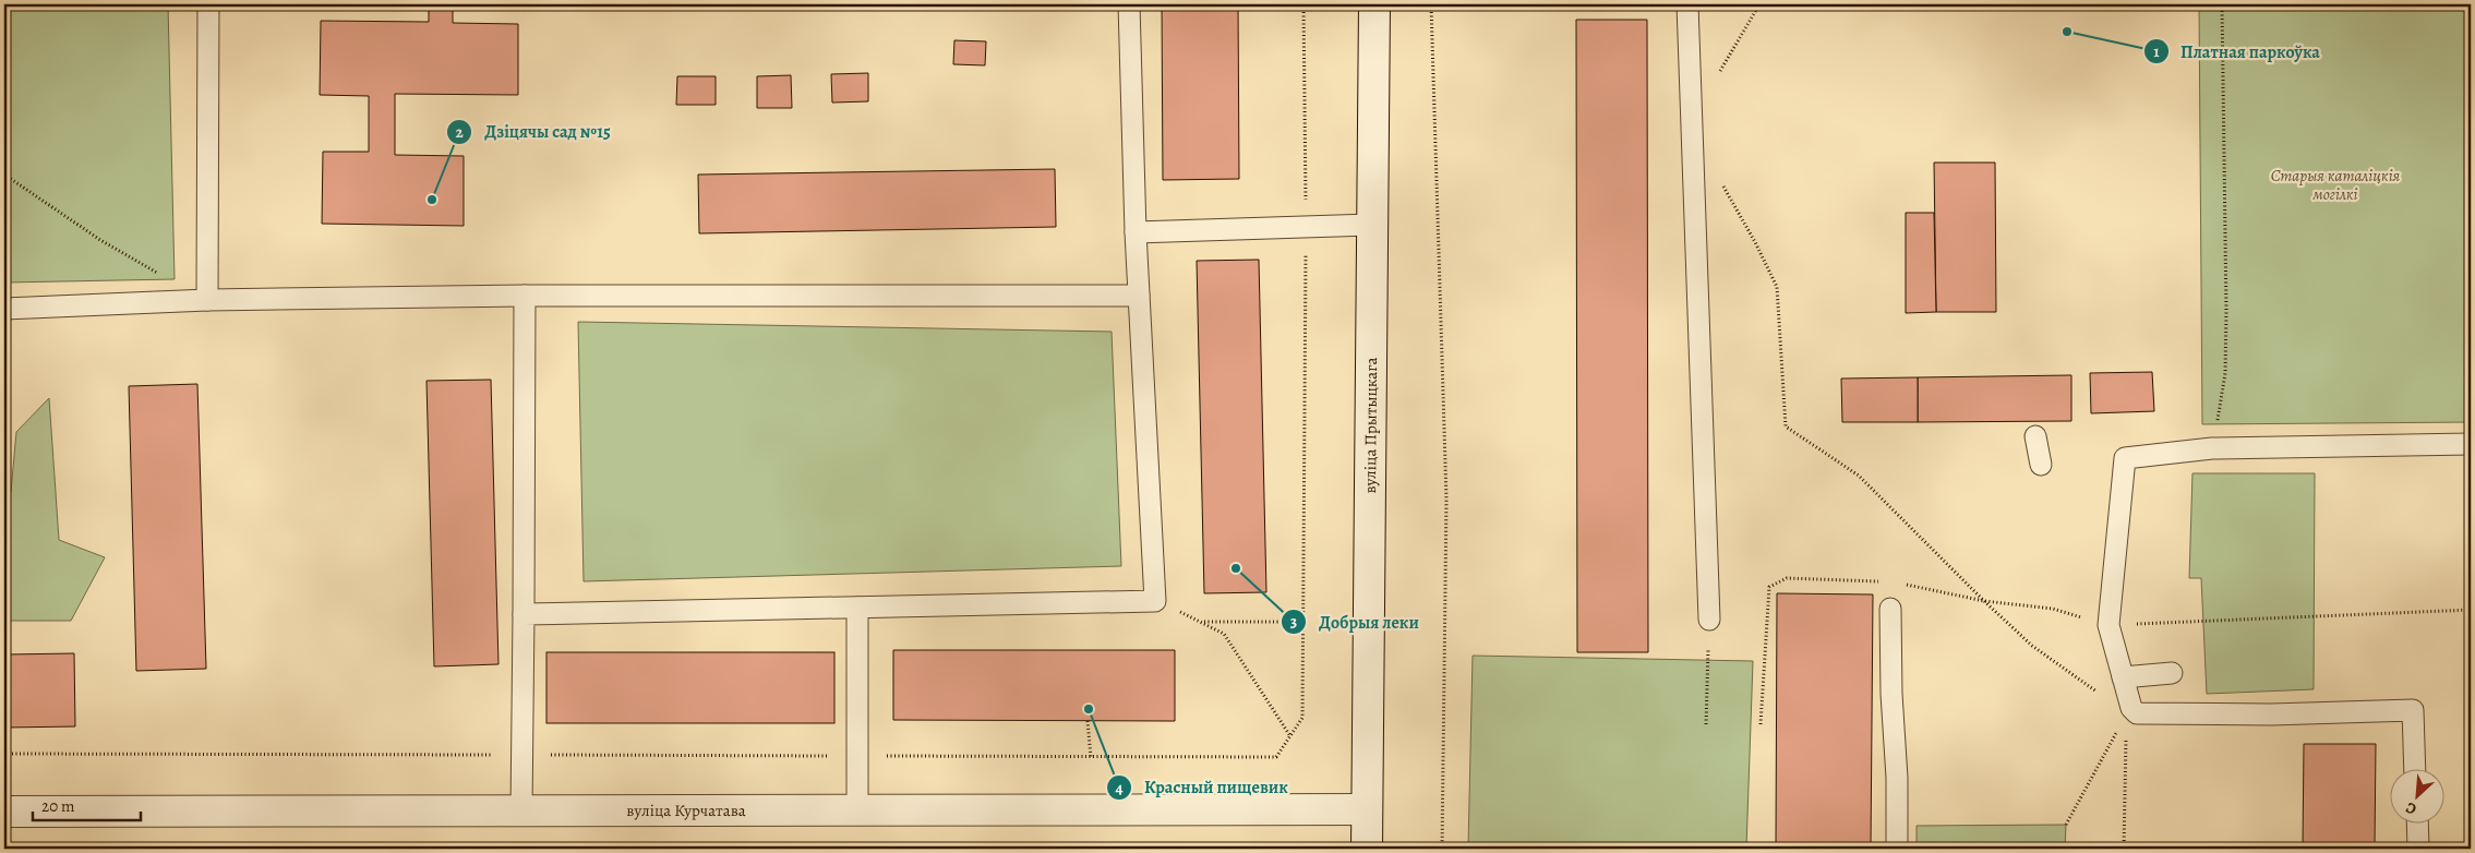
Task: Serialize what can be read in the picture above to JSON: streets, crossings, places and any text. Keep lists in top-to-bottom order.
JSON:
{
  "streets": {
    "street": ["вуліца Прытыцкага", "вуліца Курчатава"]
  },
  "crossings": [
    ["вуліца Прытыцкага", "вуліца Курчатава"]
  ],
  "parks": ["Старыя каталіцкія могілкі"],
  "places": [
    "Платная паркоўка",
    "Дзіцячы сад №15",
    "Добрыя леки",
    "Красный пищевик"
  ],
  "scale_bar": "20 m",
  "north": "bottom left"
}
